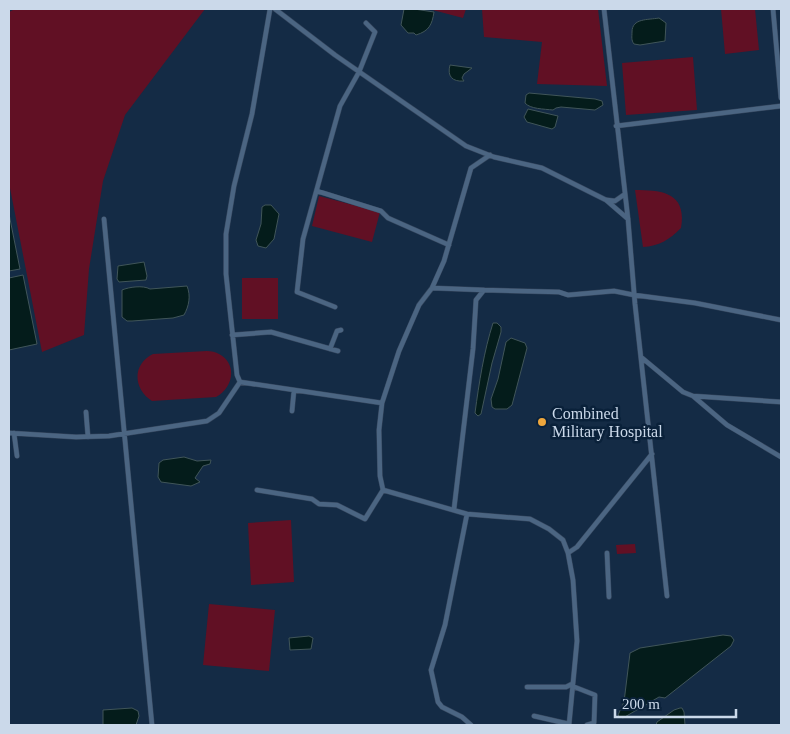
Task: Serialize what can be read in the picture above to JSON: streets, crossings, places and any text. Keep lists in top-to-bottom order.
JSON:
{
  "places": ["Combined Military Hospital"],
  "scale_bar": "200 m"
}
